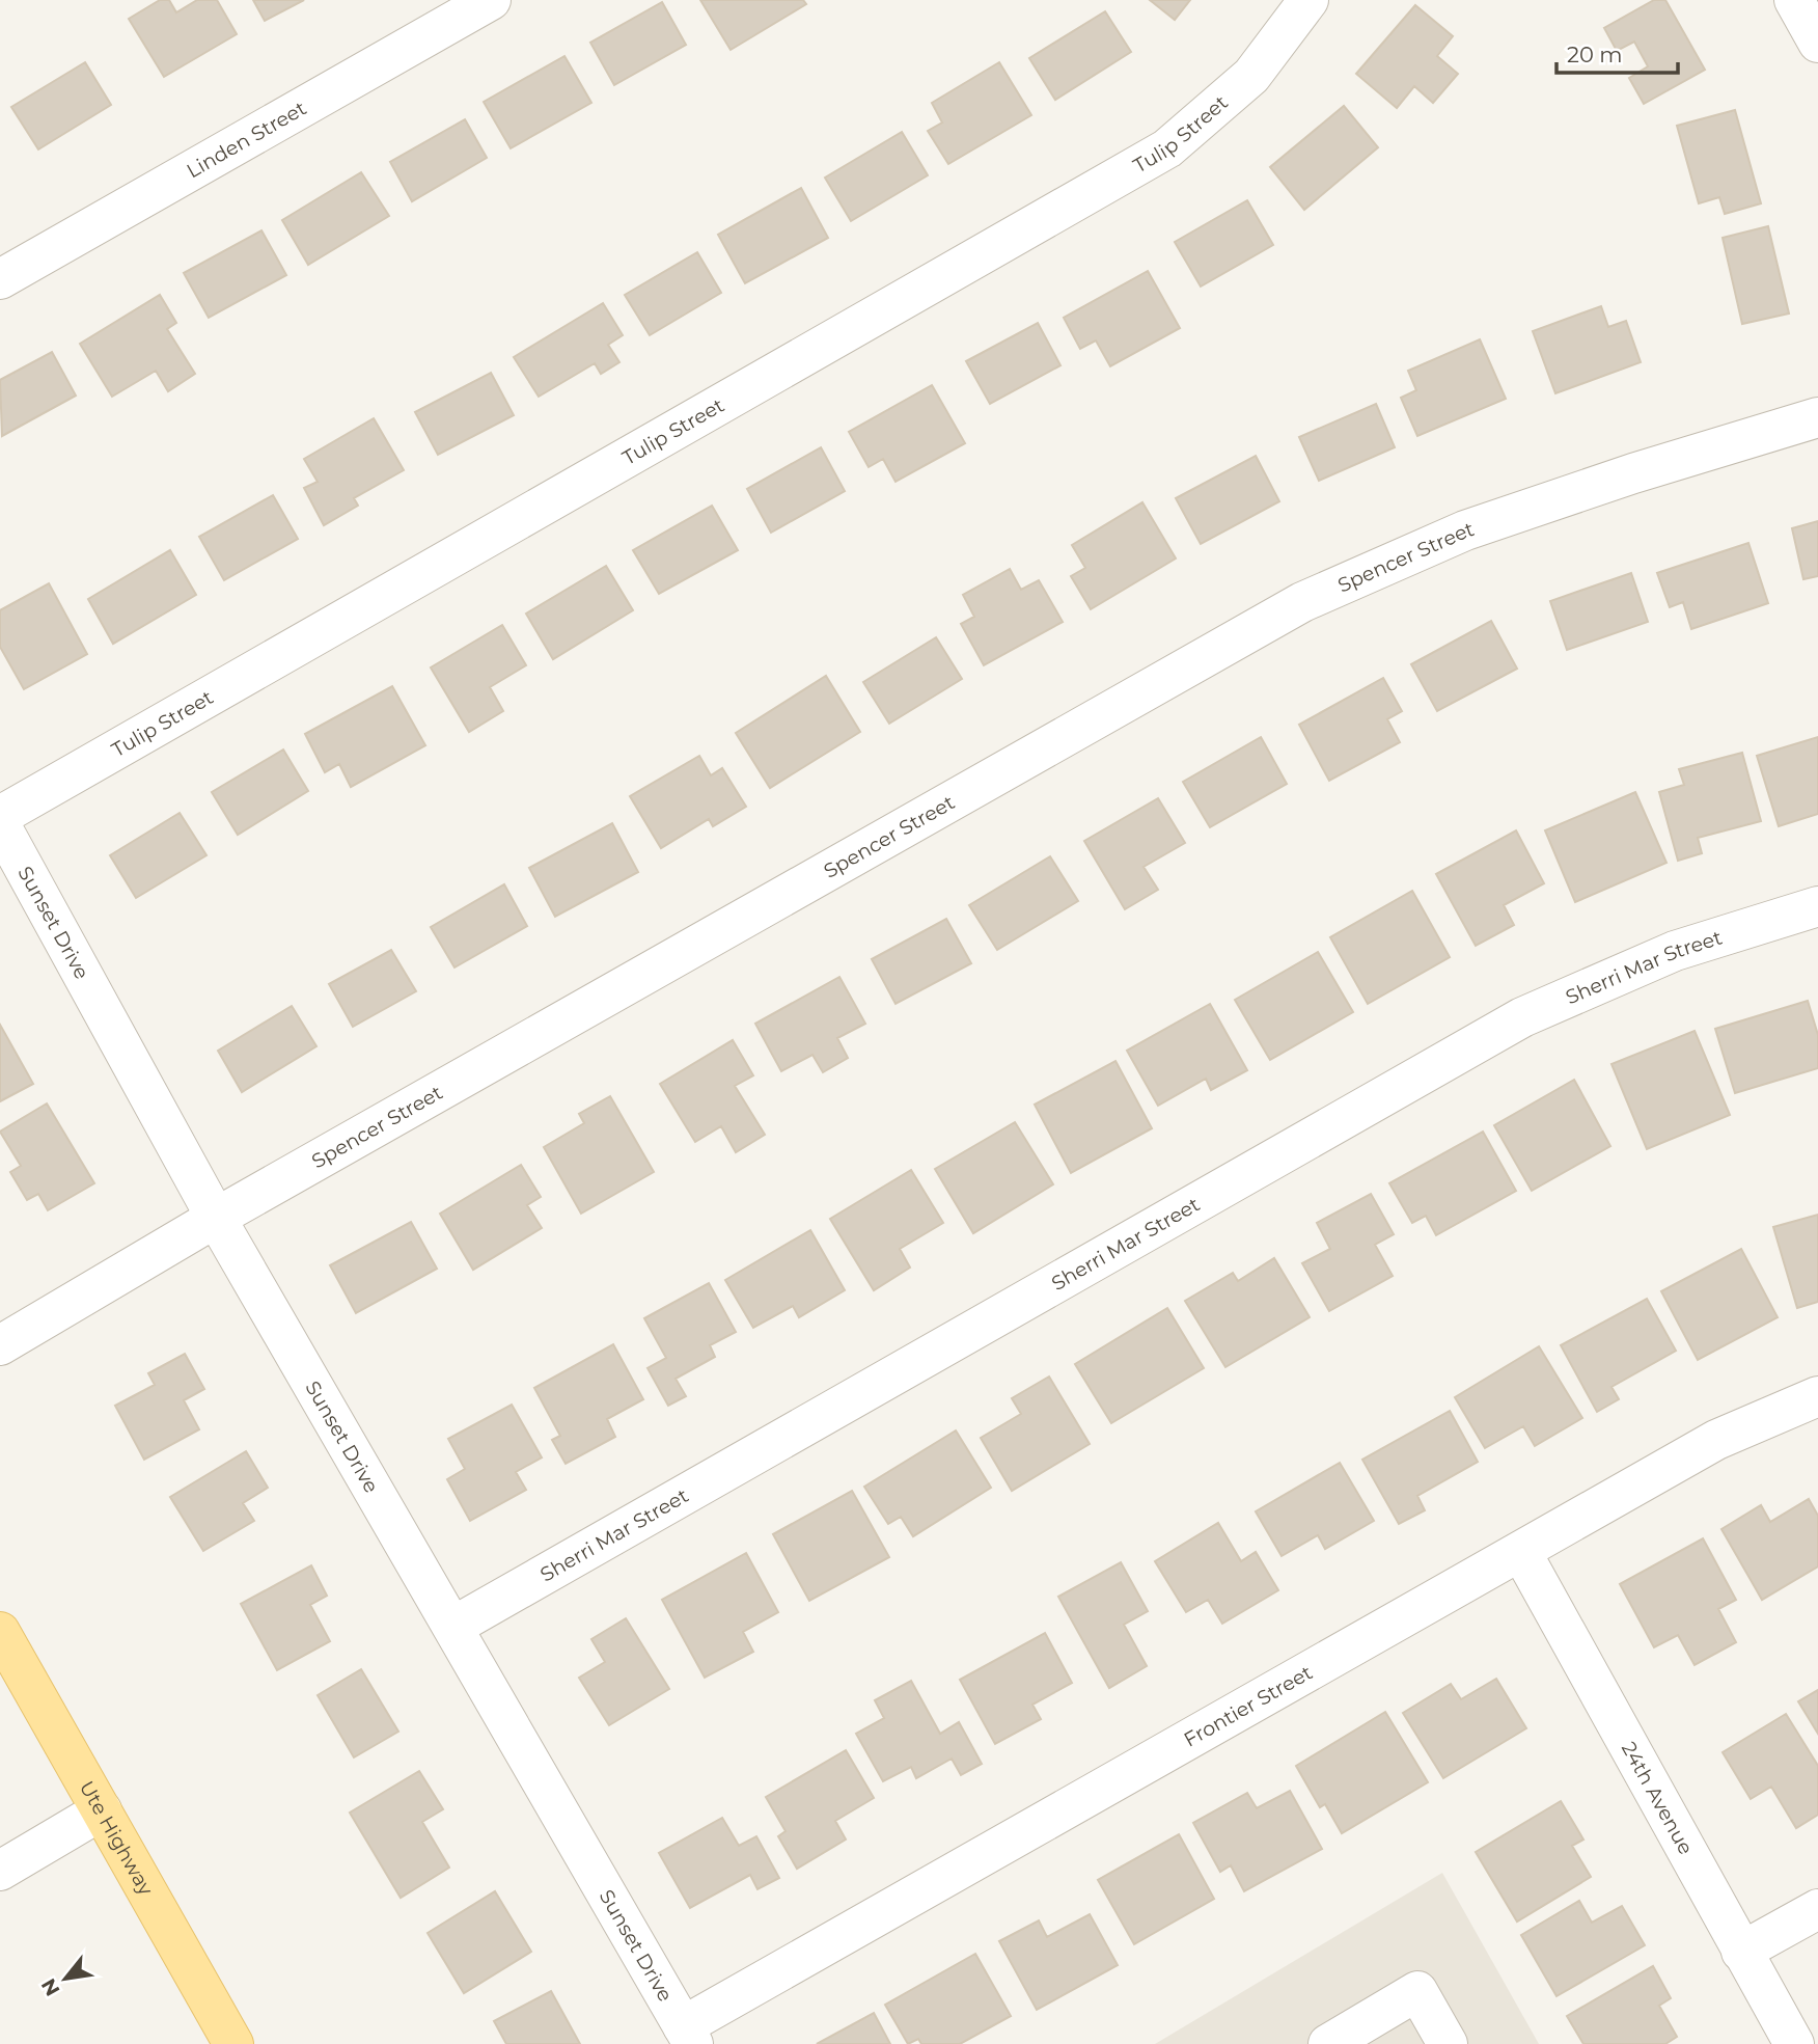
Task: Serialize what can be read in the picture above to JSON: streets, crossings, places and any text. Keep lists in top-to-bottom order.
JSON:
{
  "streets": {
    "main road": ["Ute Highway"],
    "street": [
      "Tulip Street",
      "Linden Street",
      "Spencer Street",
      "Sunset Drive",
      "Sherri Mar Street",
      "Frontier Street",
      "24th Avenue"
    ]
  },
  "crossings": [
    ["Spencer Street", "Sunset Drive"],
    ["Sunset Drive", "Sherri Mar Street"],
    ["Sunset Drive", "Frontier Street"],
    ["Frontier Street", "24th Avenue"]
  ],
  "scale_bar": "20 m",
  "north": "bottom left"
}
